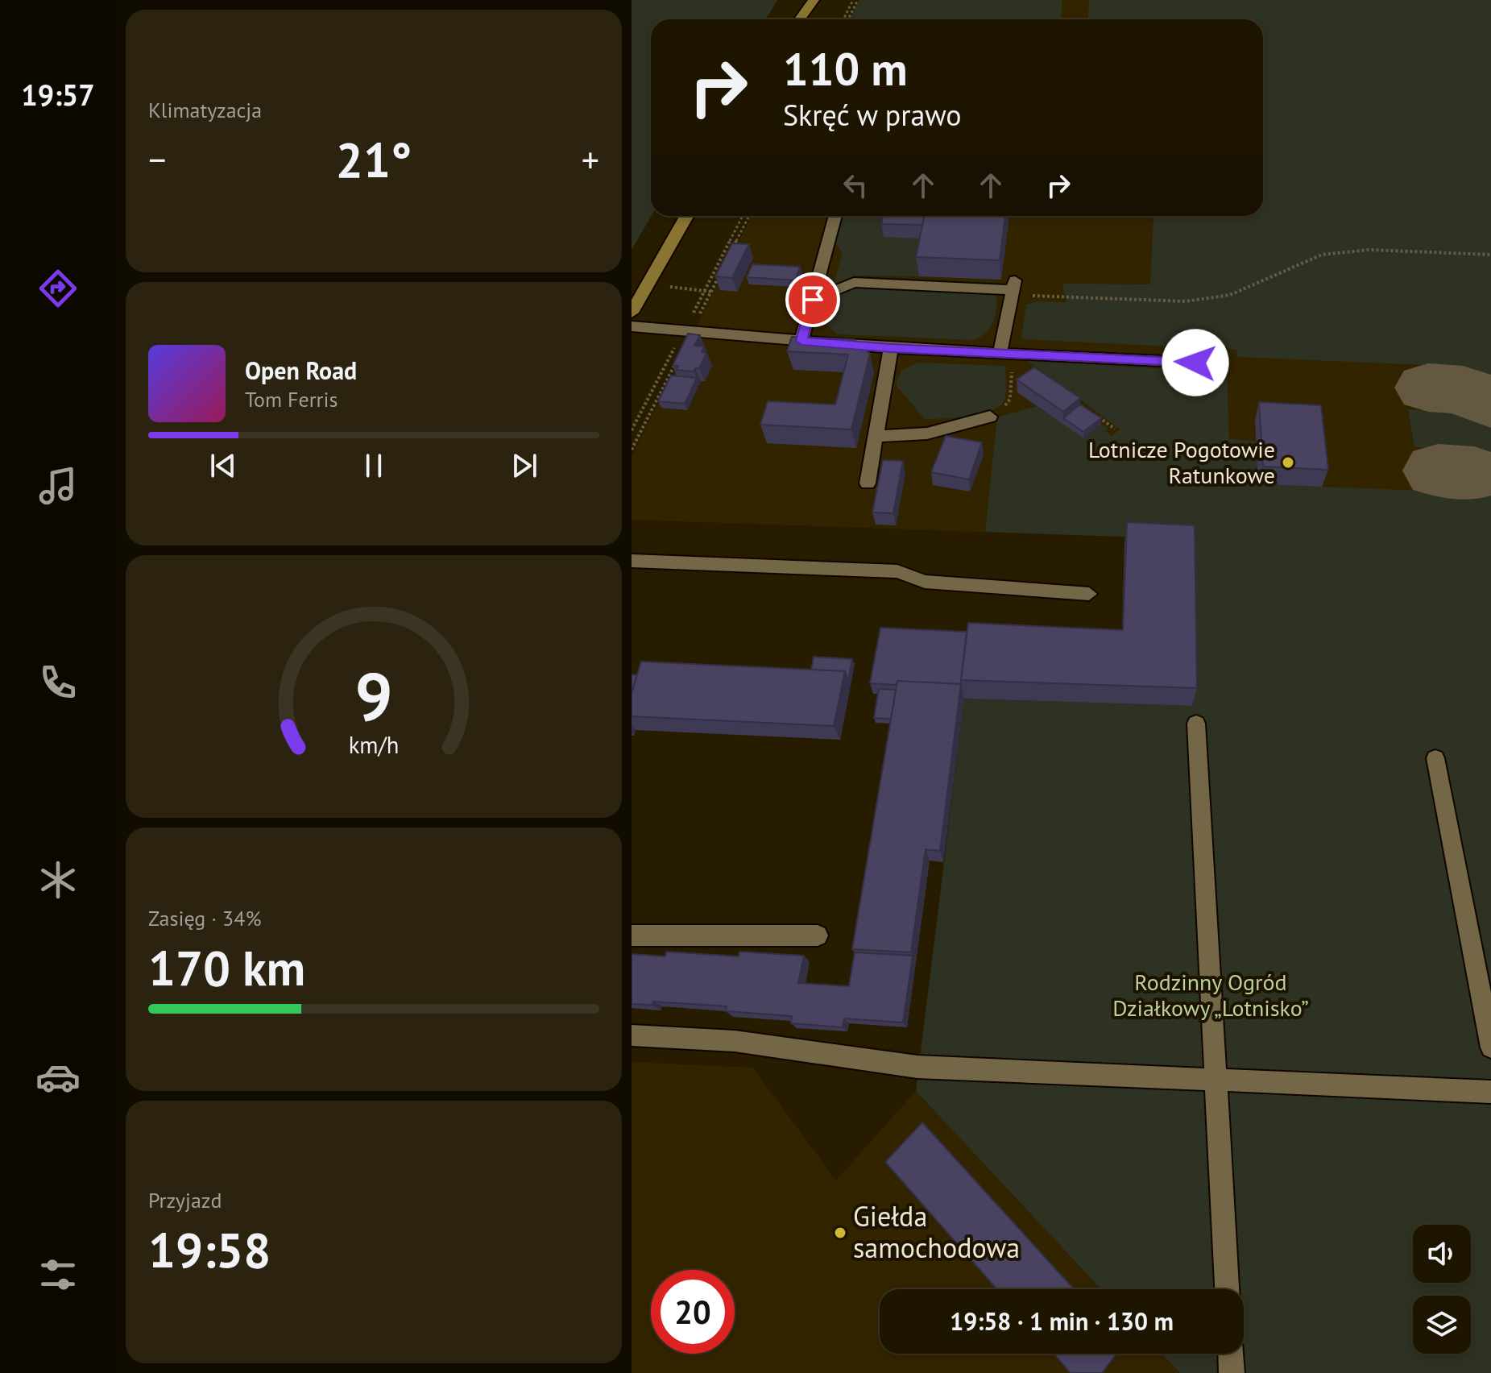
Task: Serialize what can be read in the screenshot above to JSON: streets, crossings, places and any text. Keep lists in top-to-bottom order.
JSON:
{
  "parks": ["Rodzinny Ogród Działkowy „Lotnisko”"],
  "places": ["Lotnicze Pogotowie Ratunkowe", "Giełda samochodowa"],
  "page": {
    "tabs": "19:57",
    "tile": [
      "Klimatyzacja",
      ["Zasięg · 34%", "170 km"],
      ["Przyjazd", "19:58"]
    ],
    "turn": ["110 m", "Skręć w prawo"],
    "heat": ["−", "21°", "+"],
    "song": ["Open Road", "Tom Ferris"],
    "limit": "20",
    "trip": "19:58 · 1 min · 130 m",
    "gauge": ["9", "km/h"]
  }
}
